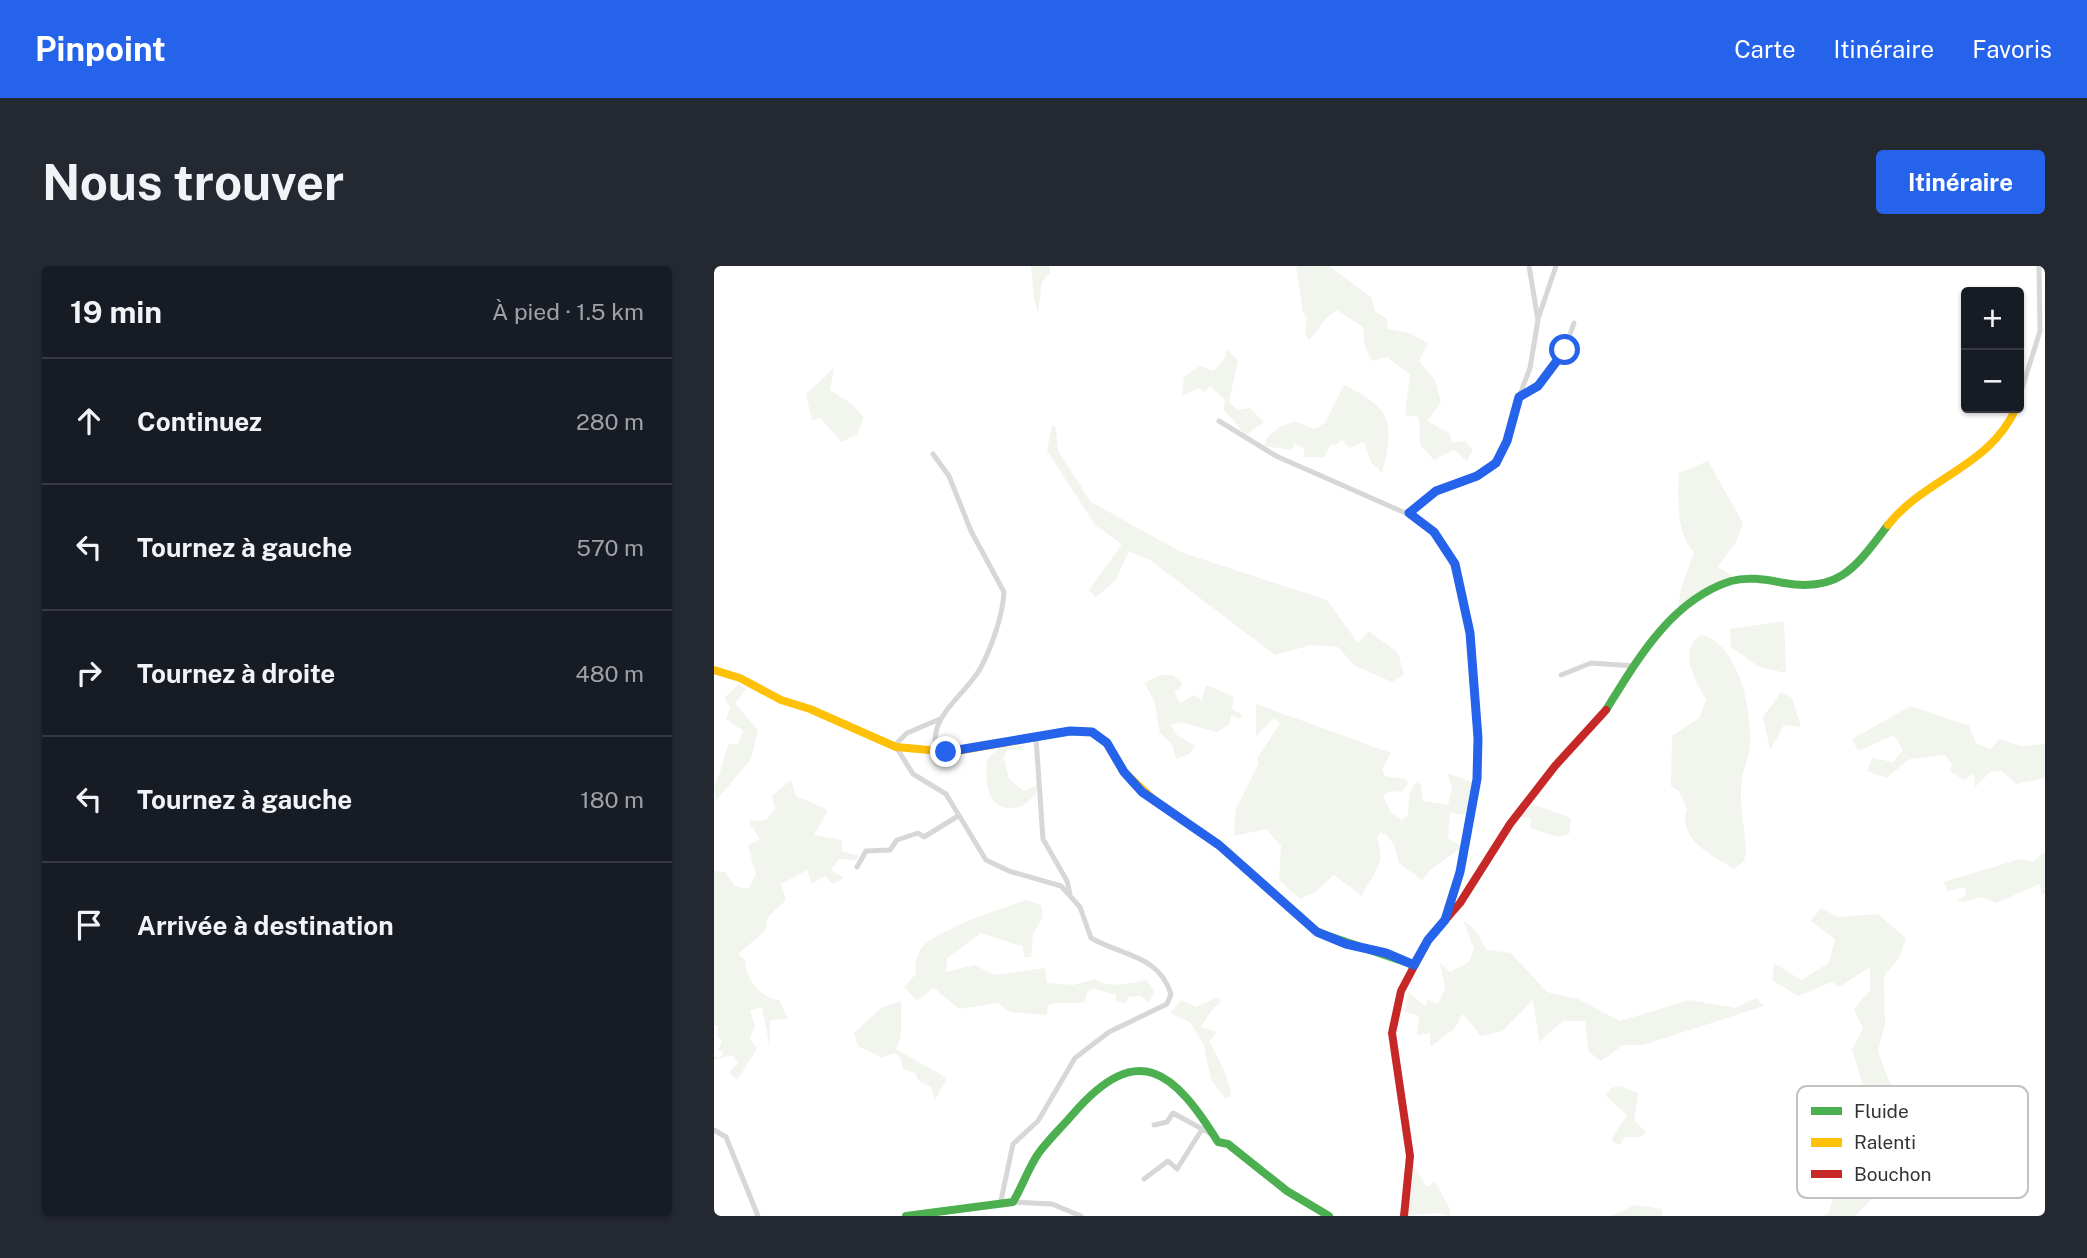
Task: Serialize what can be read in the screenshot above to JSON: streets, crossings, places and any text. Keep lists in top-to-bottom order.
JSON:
{
  "legend": ["Fluide", "Ralenti", "Bouchon"],
  "page": {
    "header": "Pinpoint",
    "nav": ["Carte", "Itinéraire", "Favoris"],
    "buttons": "Itinéraire",
    "title": "Nous trouver",
    "heading": ["19 min", "À pied · 1.5 km"],
    "map_buttons": ["+", "−"],
    "list": [
      ["Continuez", "280 m"],
      ["Tournez à gauche", "570 m"],
      ["Tournez à droite", "480 m"],
      ["Tournez à gauche", "180 m"],
      "Arrivée à destination"
    ]
  }
}
